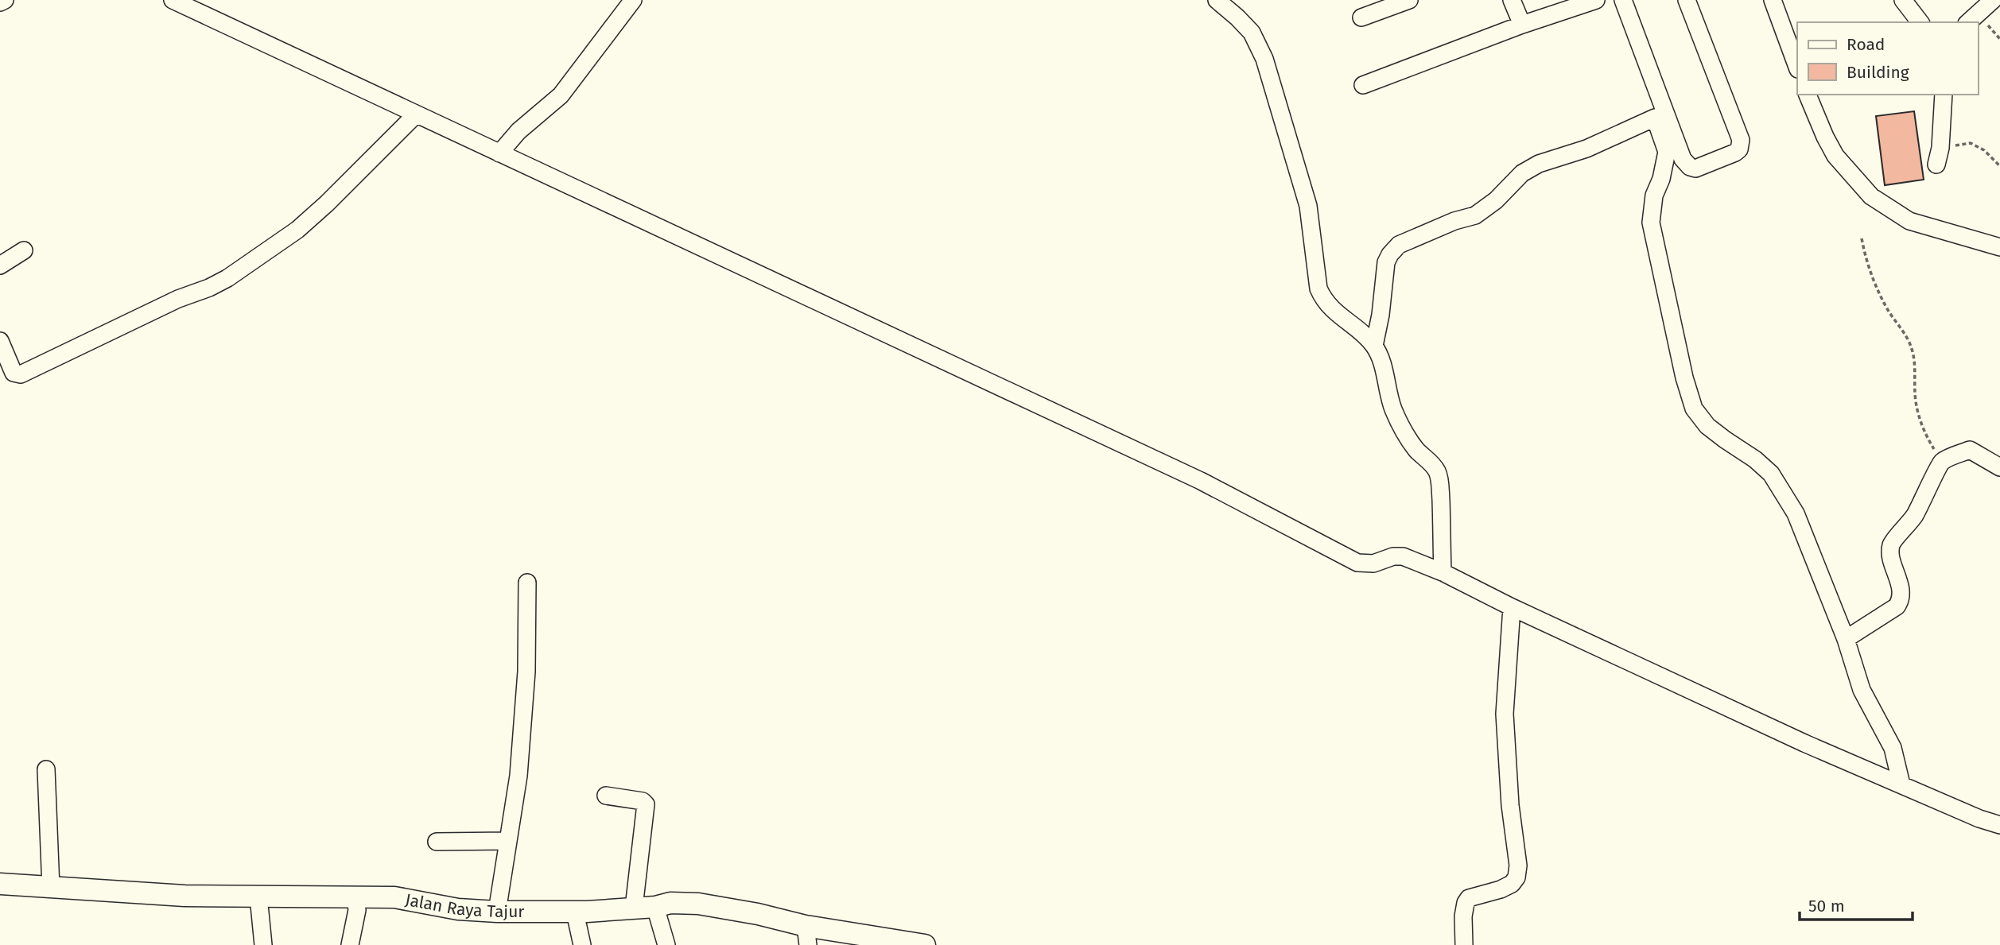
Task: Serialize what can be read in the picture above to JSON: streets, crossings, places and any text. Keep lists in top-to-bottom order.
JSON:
{
  "streets": {
    "main road": ["Jalan Raya Tajur"]
  },
  "legend": ["Road", "Building"],
  "scale_bar": "50 m"
}
